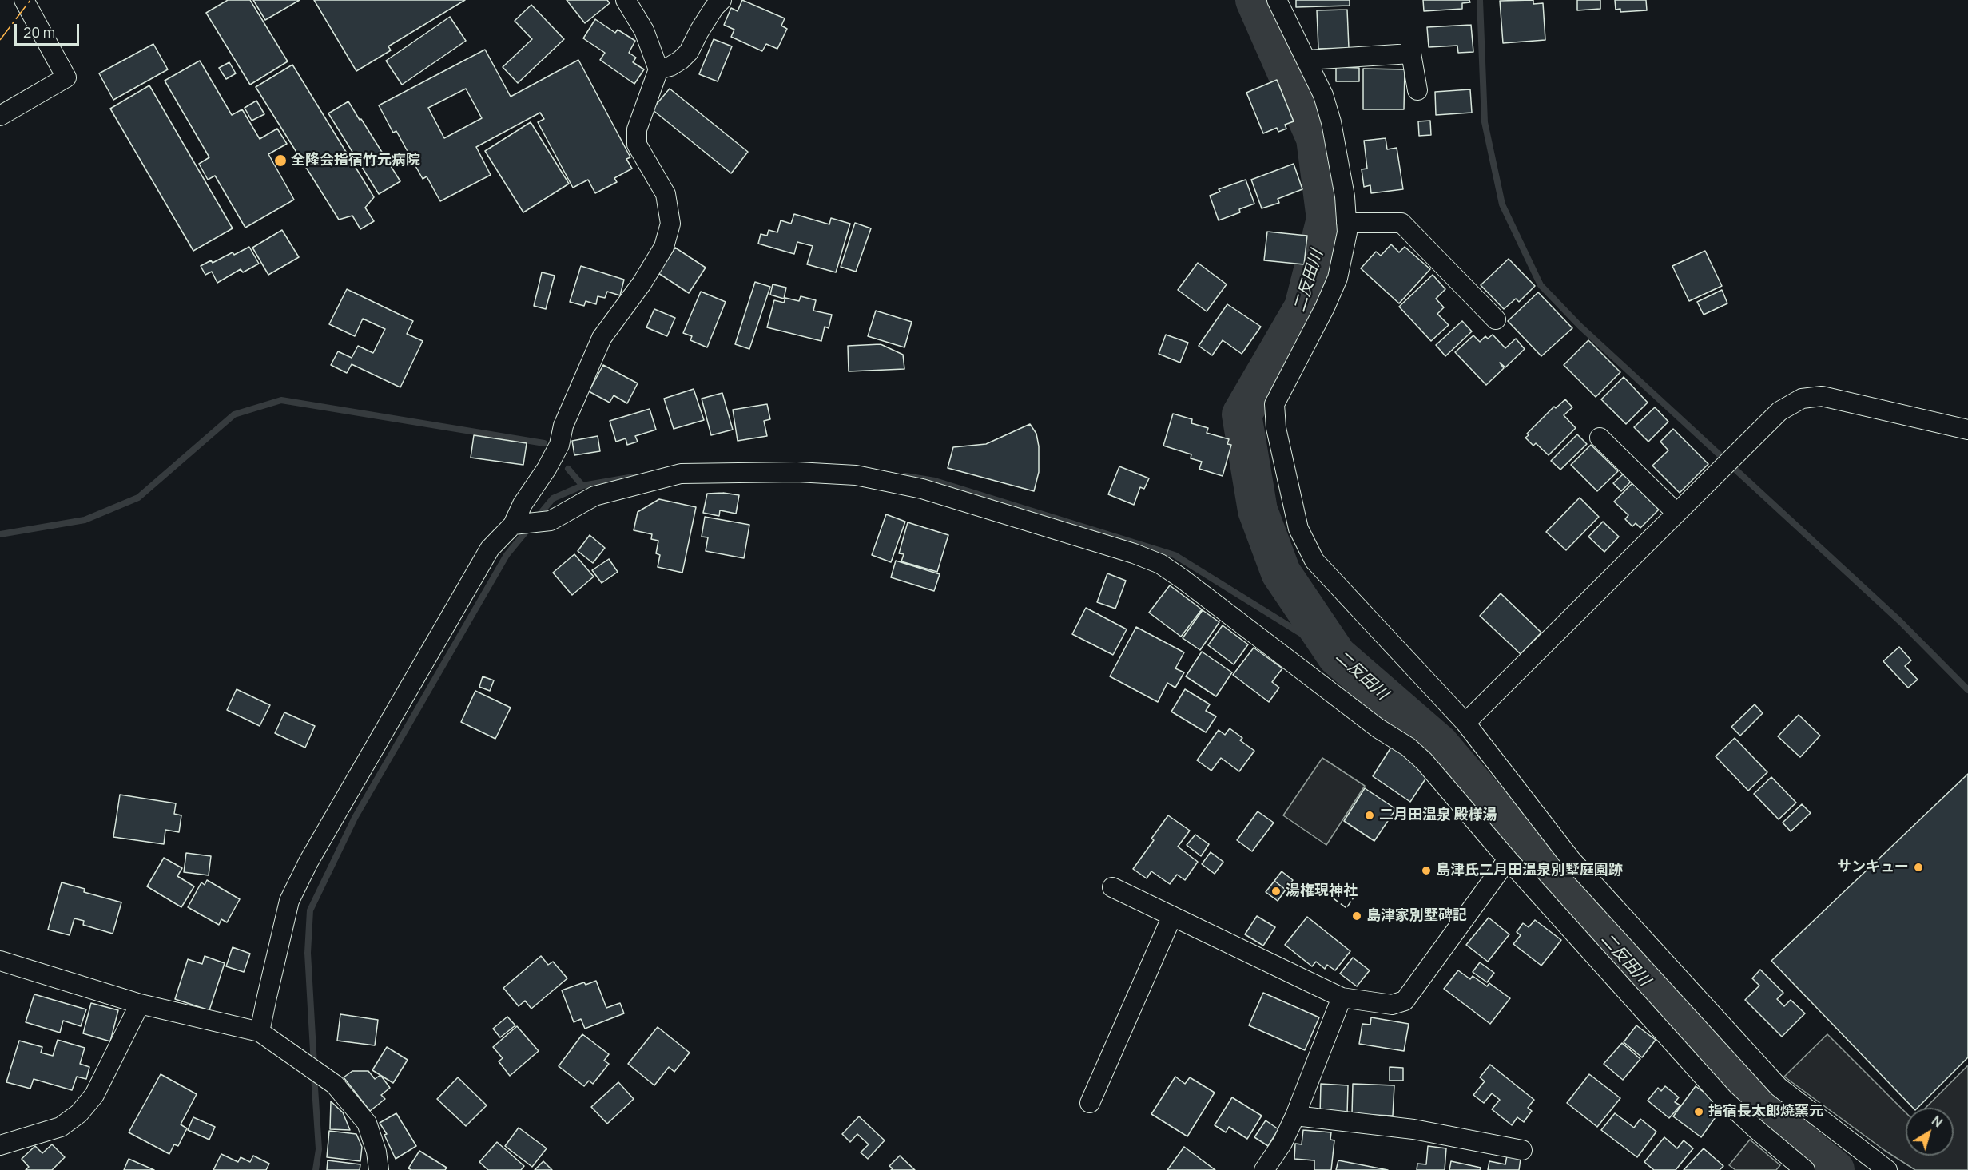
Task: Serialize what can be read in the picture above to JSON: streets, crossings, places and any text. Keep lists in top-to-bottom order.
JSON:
{
  "water": ["二反田川"],
  "places": [
    "全隆会指宿竹元病院",
    "二月田温泉 殿様湯",
    "サンキュー",
    "島津氏二月田温泉別墅庭園跡",
    "湯権現神社",
    "島津家別墅碑記",
    "指宿長太郎焼窯元"
  ],
  "scale_bar": "20 m",
  "north": "top right"
}
